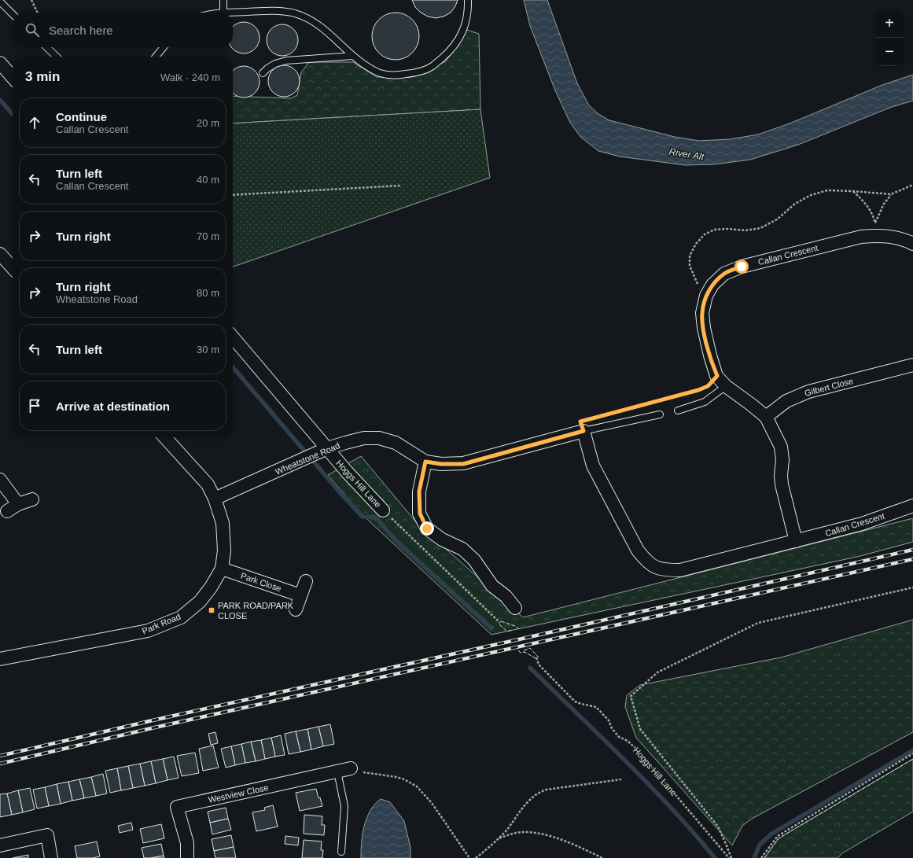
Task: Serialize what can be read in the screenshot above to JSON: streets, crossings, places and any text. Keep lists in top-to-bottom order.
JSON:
{
  "streets": {
    "street": [
      "Callan Crescent",
      "Gilbert Close",
      "Wheatstone Road",
      "Hoggs Hill Lane",
      "Park Close",
      "Park Road",
      "Westview Close"
    ]
  },
  "crossings": [
    ["Callan Crescent", "Gilbert Close"],
    ["Callan Crescent", "Wheatstone Road"],
    ["Wheatstone Road", "Hoggs Hill Lane"],
    ["Wheatstone Road", "Park Road"],
    ["Park Close", "Park Road"]
  ],
  "water": ["River Alt"],
  "places": {
    "transit": ["PARK ROAD/PARK CLOSE"]
  },
  "page": {
    "map_buttons": ["+", "−"],
    "search": "Search here",
    "heading": ["3 min", "Walk · 240 m"],
    "list": [
      ["Continue", "Callan Crescent", "20 m"],
      ["Turn left", "Callan Crescent", "40 m"],
      ["Turn right", "70 m"],
      ["Turn right", "Wheatstone Road", "80 m"],
      ["Turn left", "30 m"],
      "Arrive at destination"
    ]
  }
}
